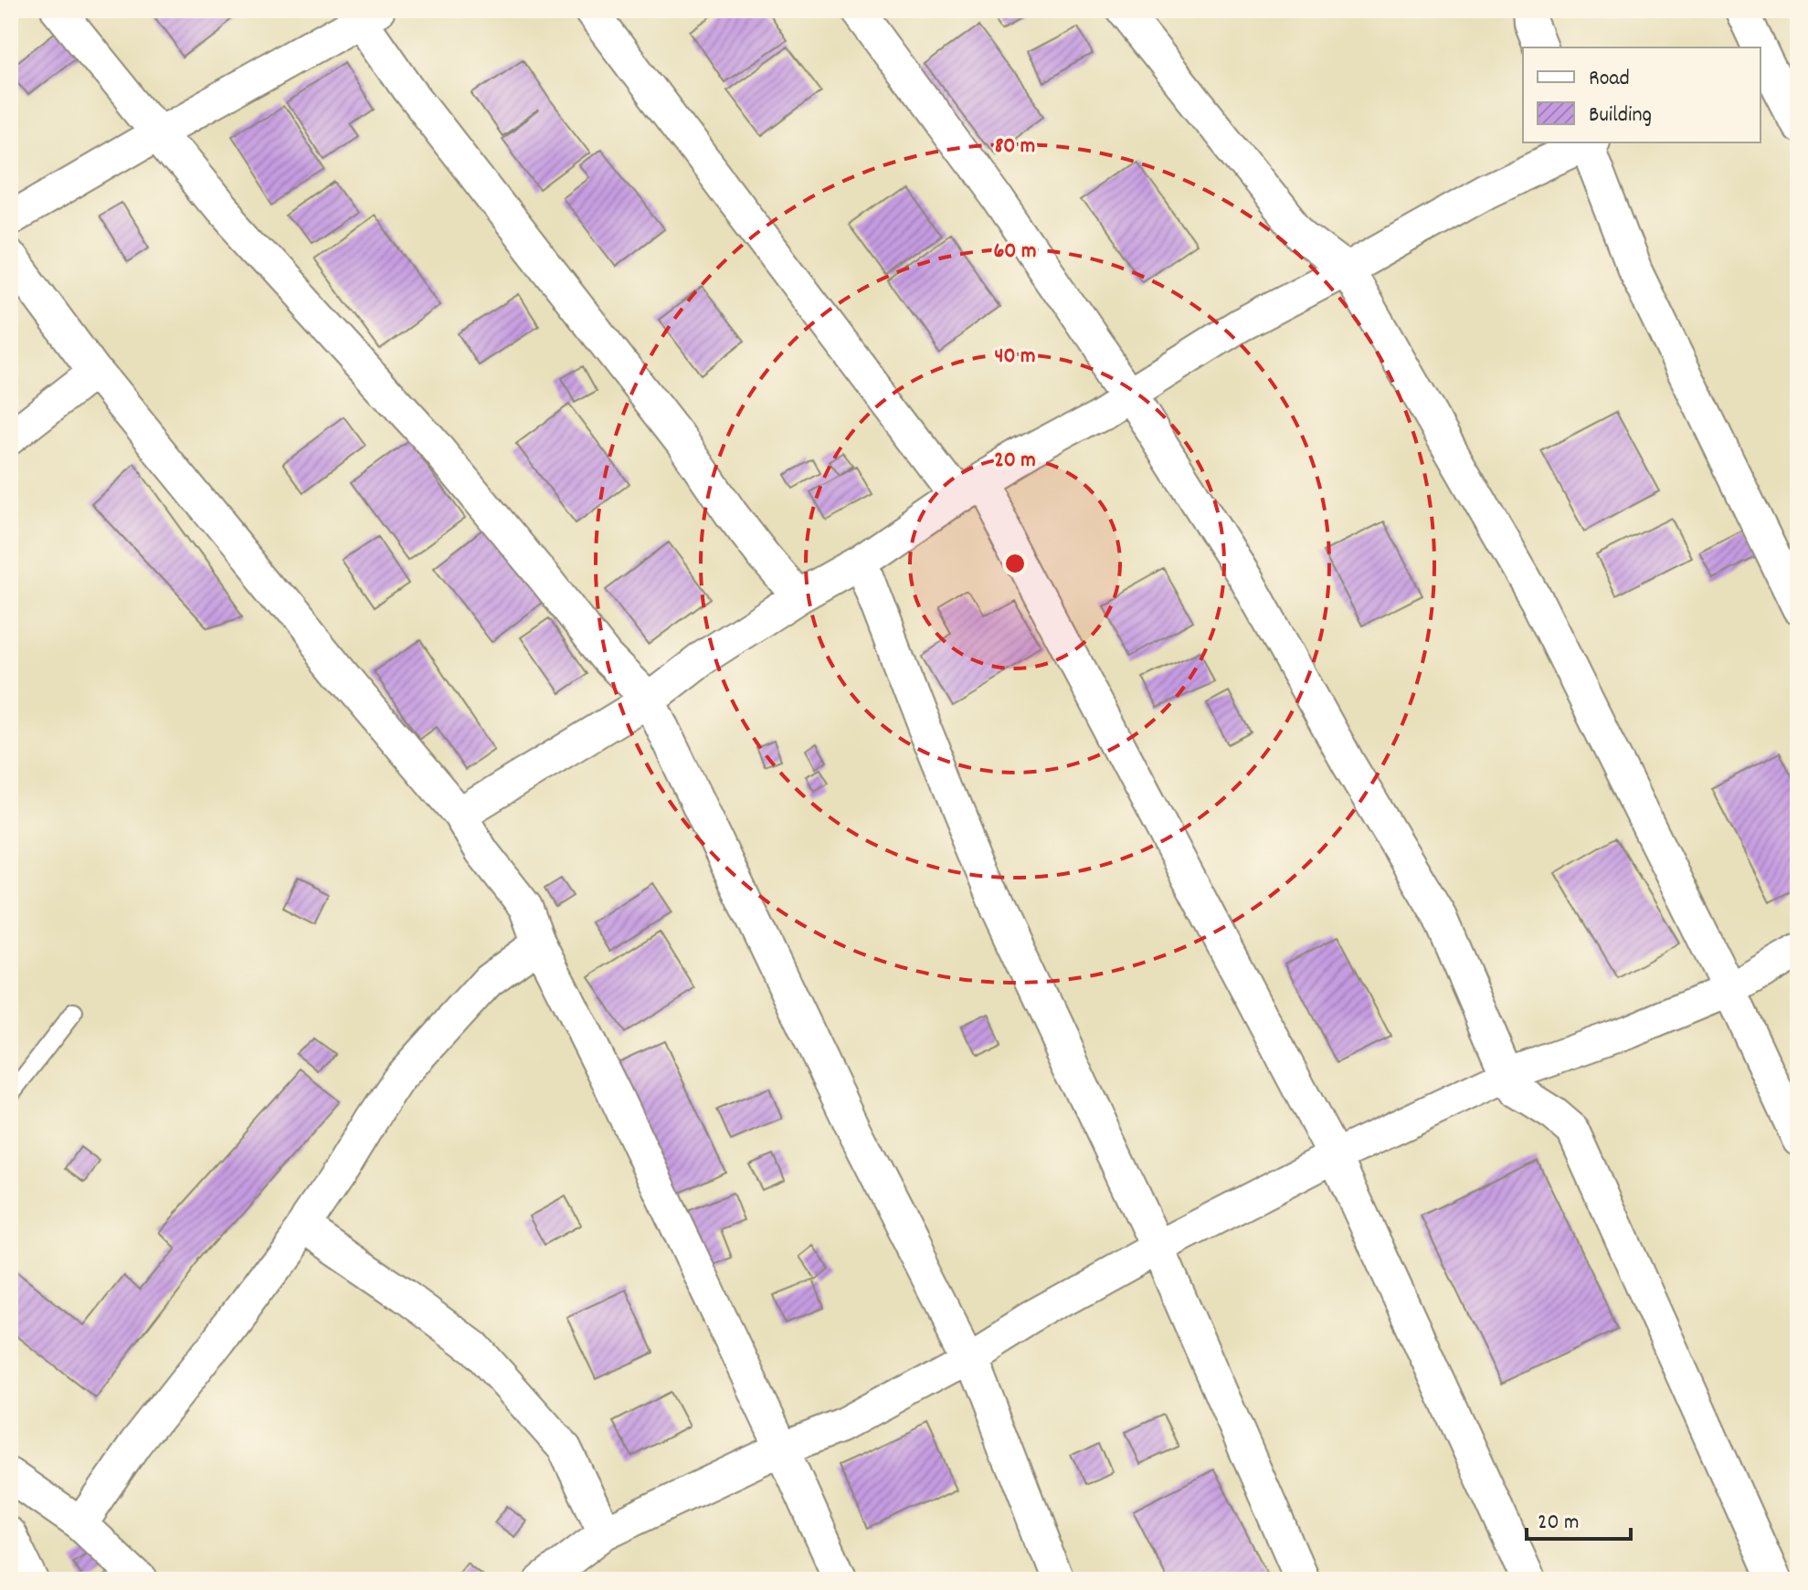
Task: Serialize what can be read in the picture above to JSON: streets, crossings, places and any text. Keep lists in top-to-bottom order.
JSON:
{
  "legend": ["Road", "Building"],
  "scale_bar": "20 m",
  "rings": [
    "80 m",
    "60 m",
    "40 m",
    "20 m"
  ]
}
